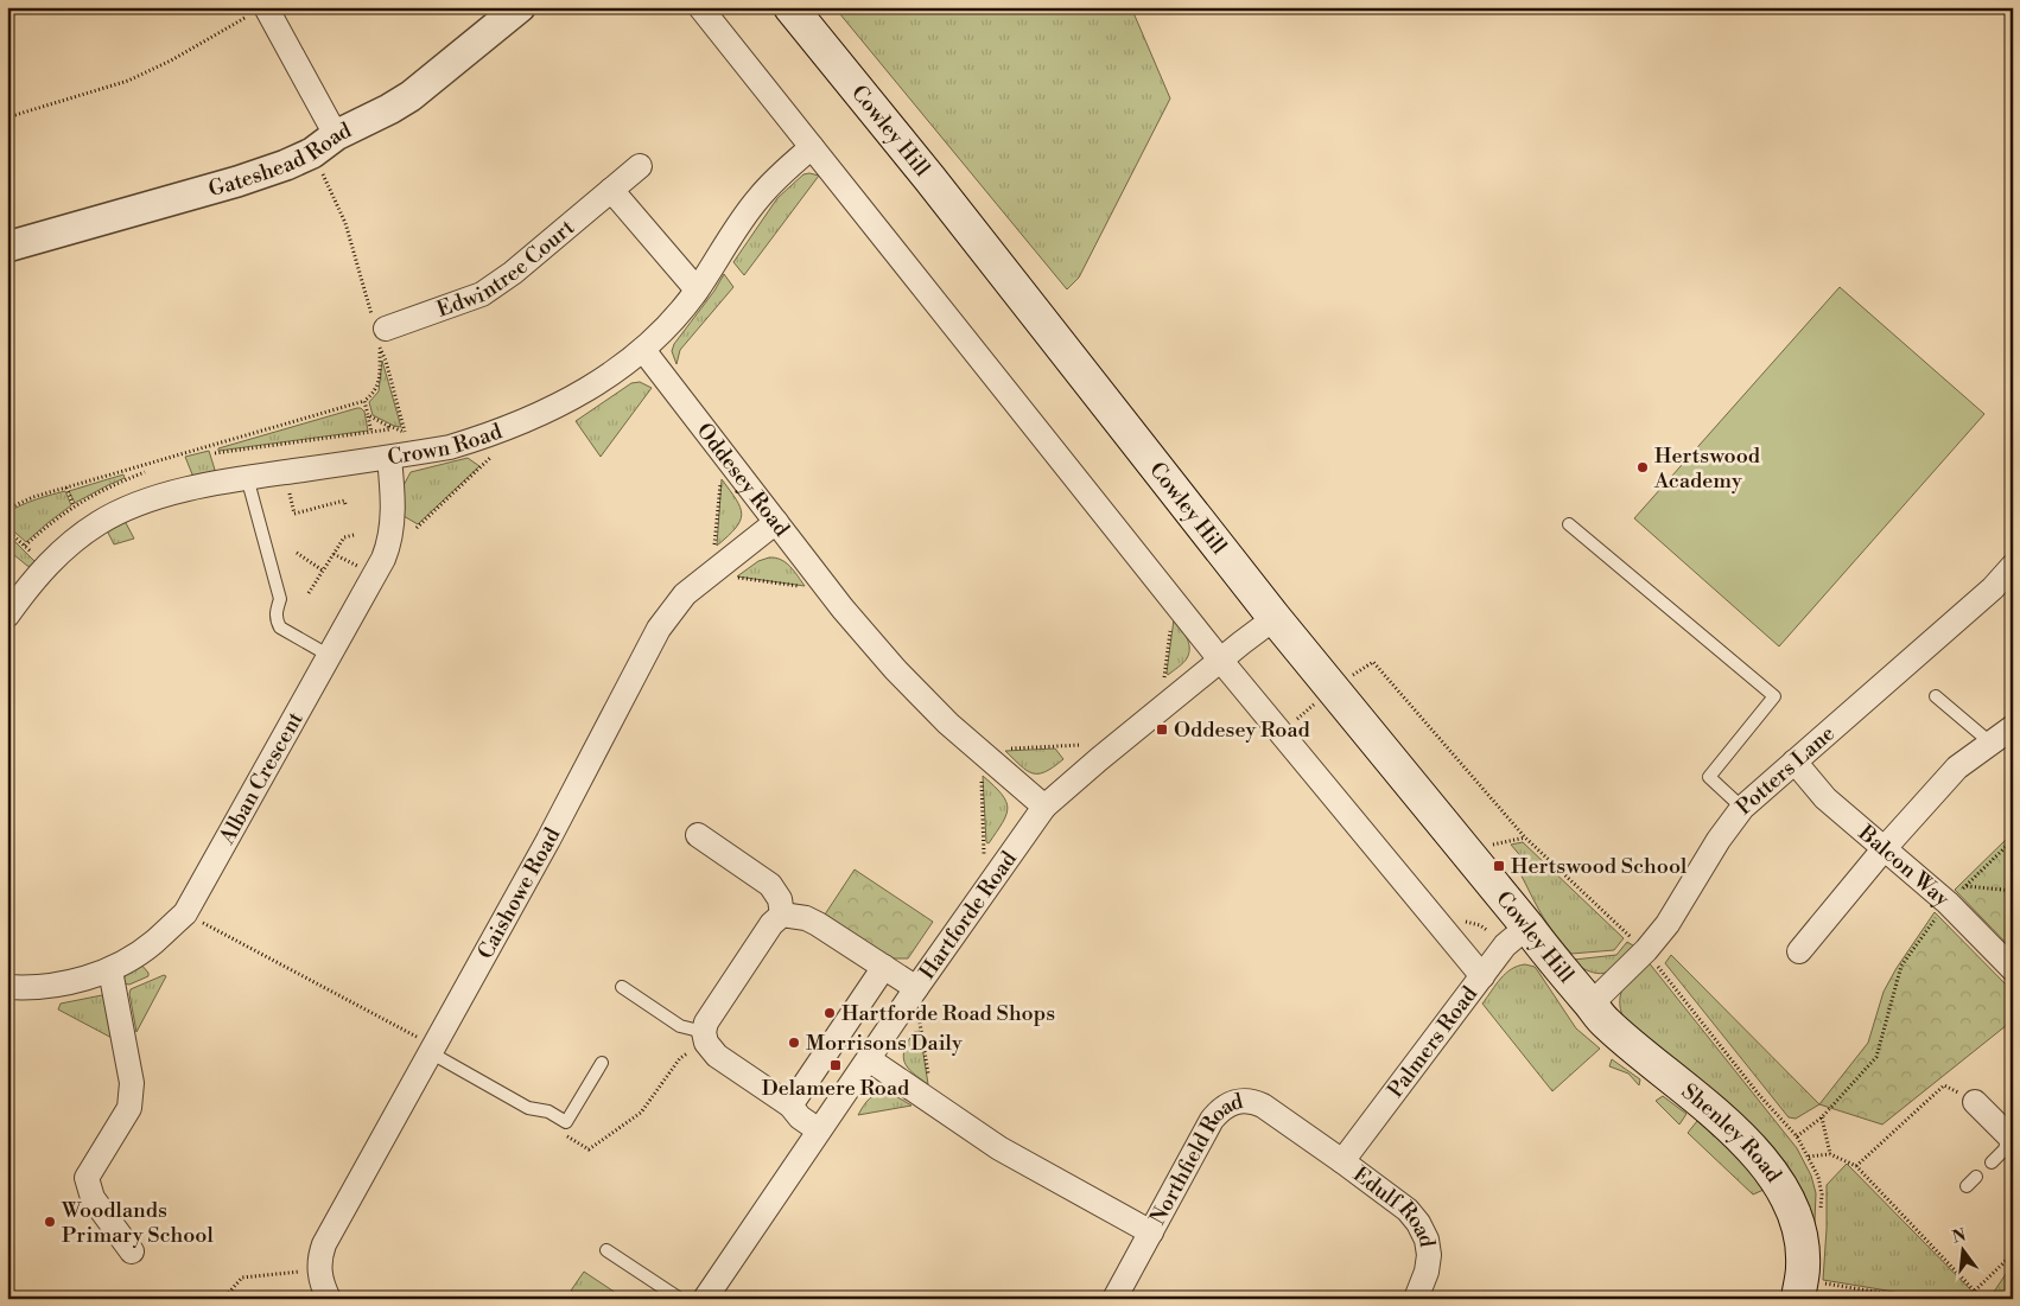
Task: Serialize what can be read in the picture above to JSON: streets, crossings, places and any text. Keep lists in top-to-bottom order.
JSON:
{
  "streets": {
    "main road": ["Cowley Hill", "Shenley Road"],
    "street": [
      "Gateshead Road",
      "Edwintree Court",
      "Crown Road",
      "Oddesey Road",
      "Potters Lane",
      "Alban Crescent",
      "Balcon Way",
      "Caishowe Road",
      "Hartforde Road",
      "Palmers Road",
      "Northfield Road",
      "Edulf Road"
    ]
  },
  "crossings": [
    ["Cowley Hill", "Potters Lane"],
    ["Cowley Hill", "Hartforde Road"],
    ["Cowley Hill", "Palmers Road"],
    ["Cowley Hill", "Shenley Road"],
    ["Crown Road", "Oddesey Road"],
    ["Crown Road", "Alban Crescent"],
    ["Oddesey Road", "Caishowe Road"],
    ["Oddesey Road", "Hartforde Road"],
    ["Potters Lane", "Balcon Way"],
    ["Potters Lane", "Shenley Road"],
    ["Palmers Road", "Northfield Road"],
    ["Palmers Road", "Edulf Road"],
    ["Northfield Road", "Edulf Road"]
  ],
  "places": {
    "other": [
      "Hertswood Academy",
      "Hartforde Road Shops",
      "Morrisons Daily",
      "Woodlands Primary School"
    ],
    "transit": ["Oddesey Road", "Hertswood School", "Delamere Road"]
  },
  "north": "top"
}
